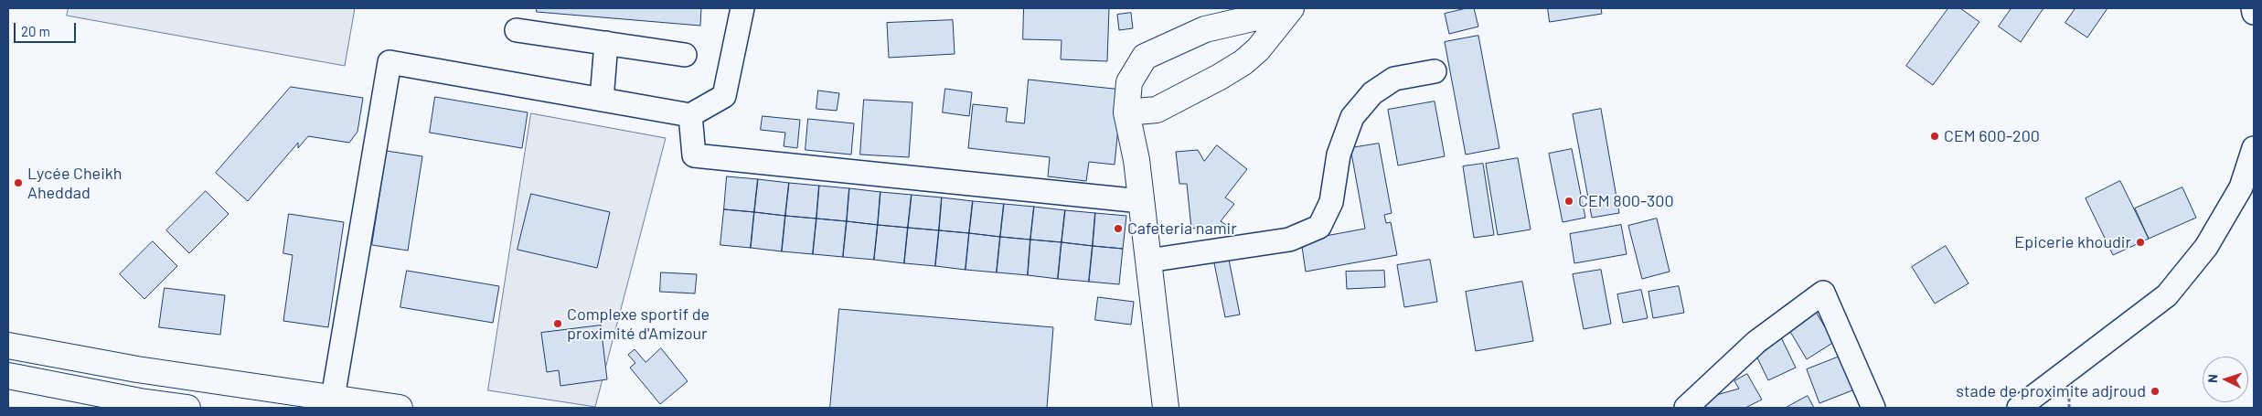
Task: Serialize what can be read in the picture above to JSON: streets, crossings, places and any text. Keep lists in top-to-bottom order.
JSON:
{
  "places": [
    "CEM 600-200",
    "Lycée Cheikh Aheddad",
    "CEM 800-300",
    "Cafeteria namir",
    "Epicerie khoudir",
    "Complexe sportif de proximité d'Amizour",
    "stade de proximite adjroud"
  ],
  "scale_bar": "20 m",
  "north": "left"
}
